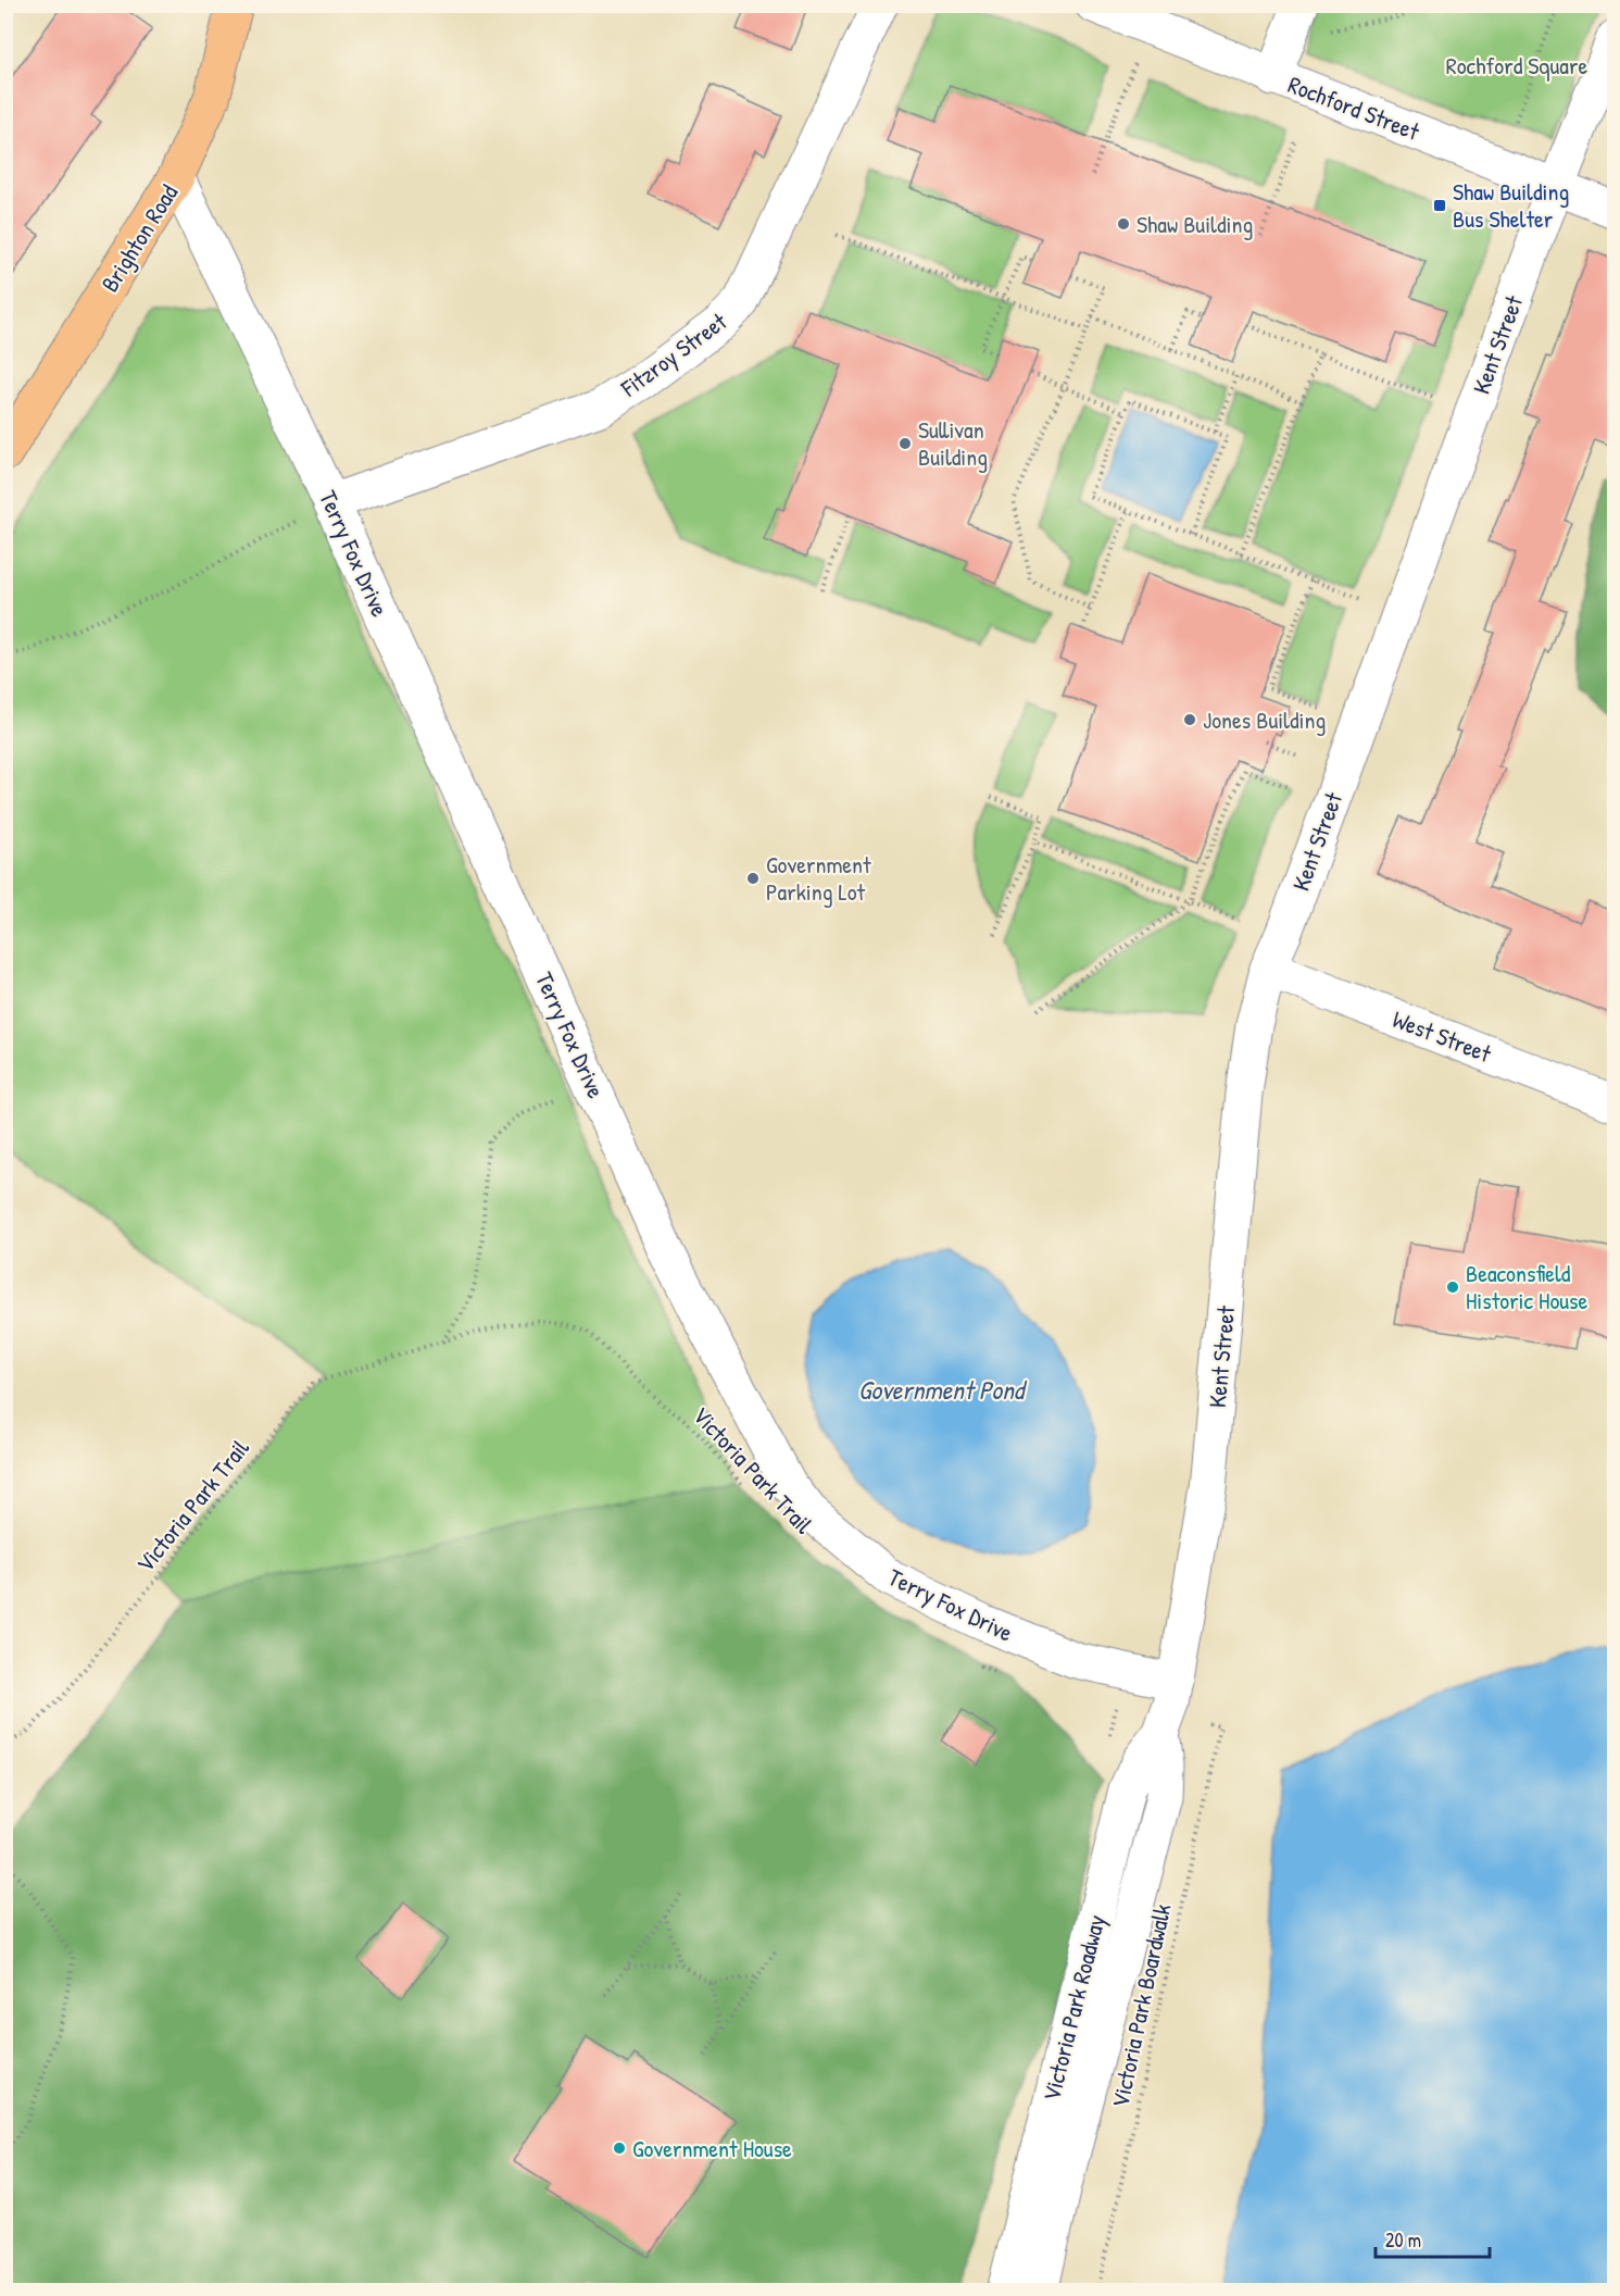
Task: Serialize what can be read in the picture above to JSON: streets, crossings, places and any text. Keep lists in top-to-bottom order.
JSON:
{
  "streets": {
    "main road": ["Brighton Road"],
    "street": [
      "Rochford Street",
      "Kent Street",
      "Fitzroy Street",
      "Terry Fox Drive",
      "West Street",
      "Victoria Park Roadway"
    ],
    "path": ["Victoria Park Trail", "Victoria Park Boardwalk"]
  },
  "crossings": [
    ["Rochford Street", "Kent Street"],
    ["Brighton Road", "Terry Fox Drive"],
    ["Kent Street", "Terry Fox Drive"],
    ["Kent Street", "West Street"],
    ["Kent Street", "Victoria Park Roadway"],
    ["Fitzroy Street", "Terry Fox Drive"],
    ["Terry Fox Drive", "Victoria Park Roadway"]
  ],
  "water": ["Government Pond"],
  "parks": ["Rochford Square"],
  "places": {
    "transit": ["Shaw Building Bus Shelter"],
    "other": [
      "Shaw Building",
      "Sullivan Building",
      "Jones Building",
      "Government Parking Lot",
      "Beaconsfield Historic House",
      "Government House"
    ]
  },
  "scale_bar": "20 m"
}
